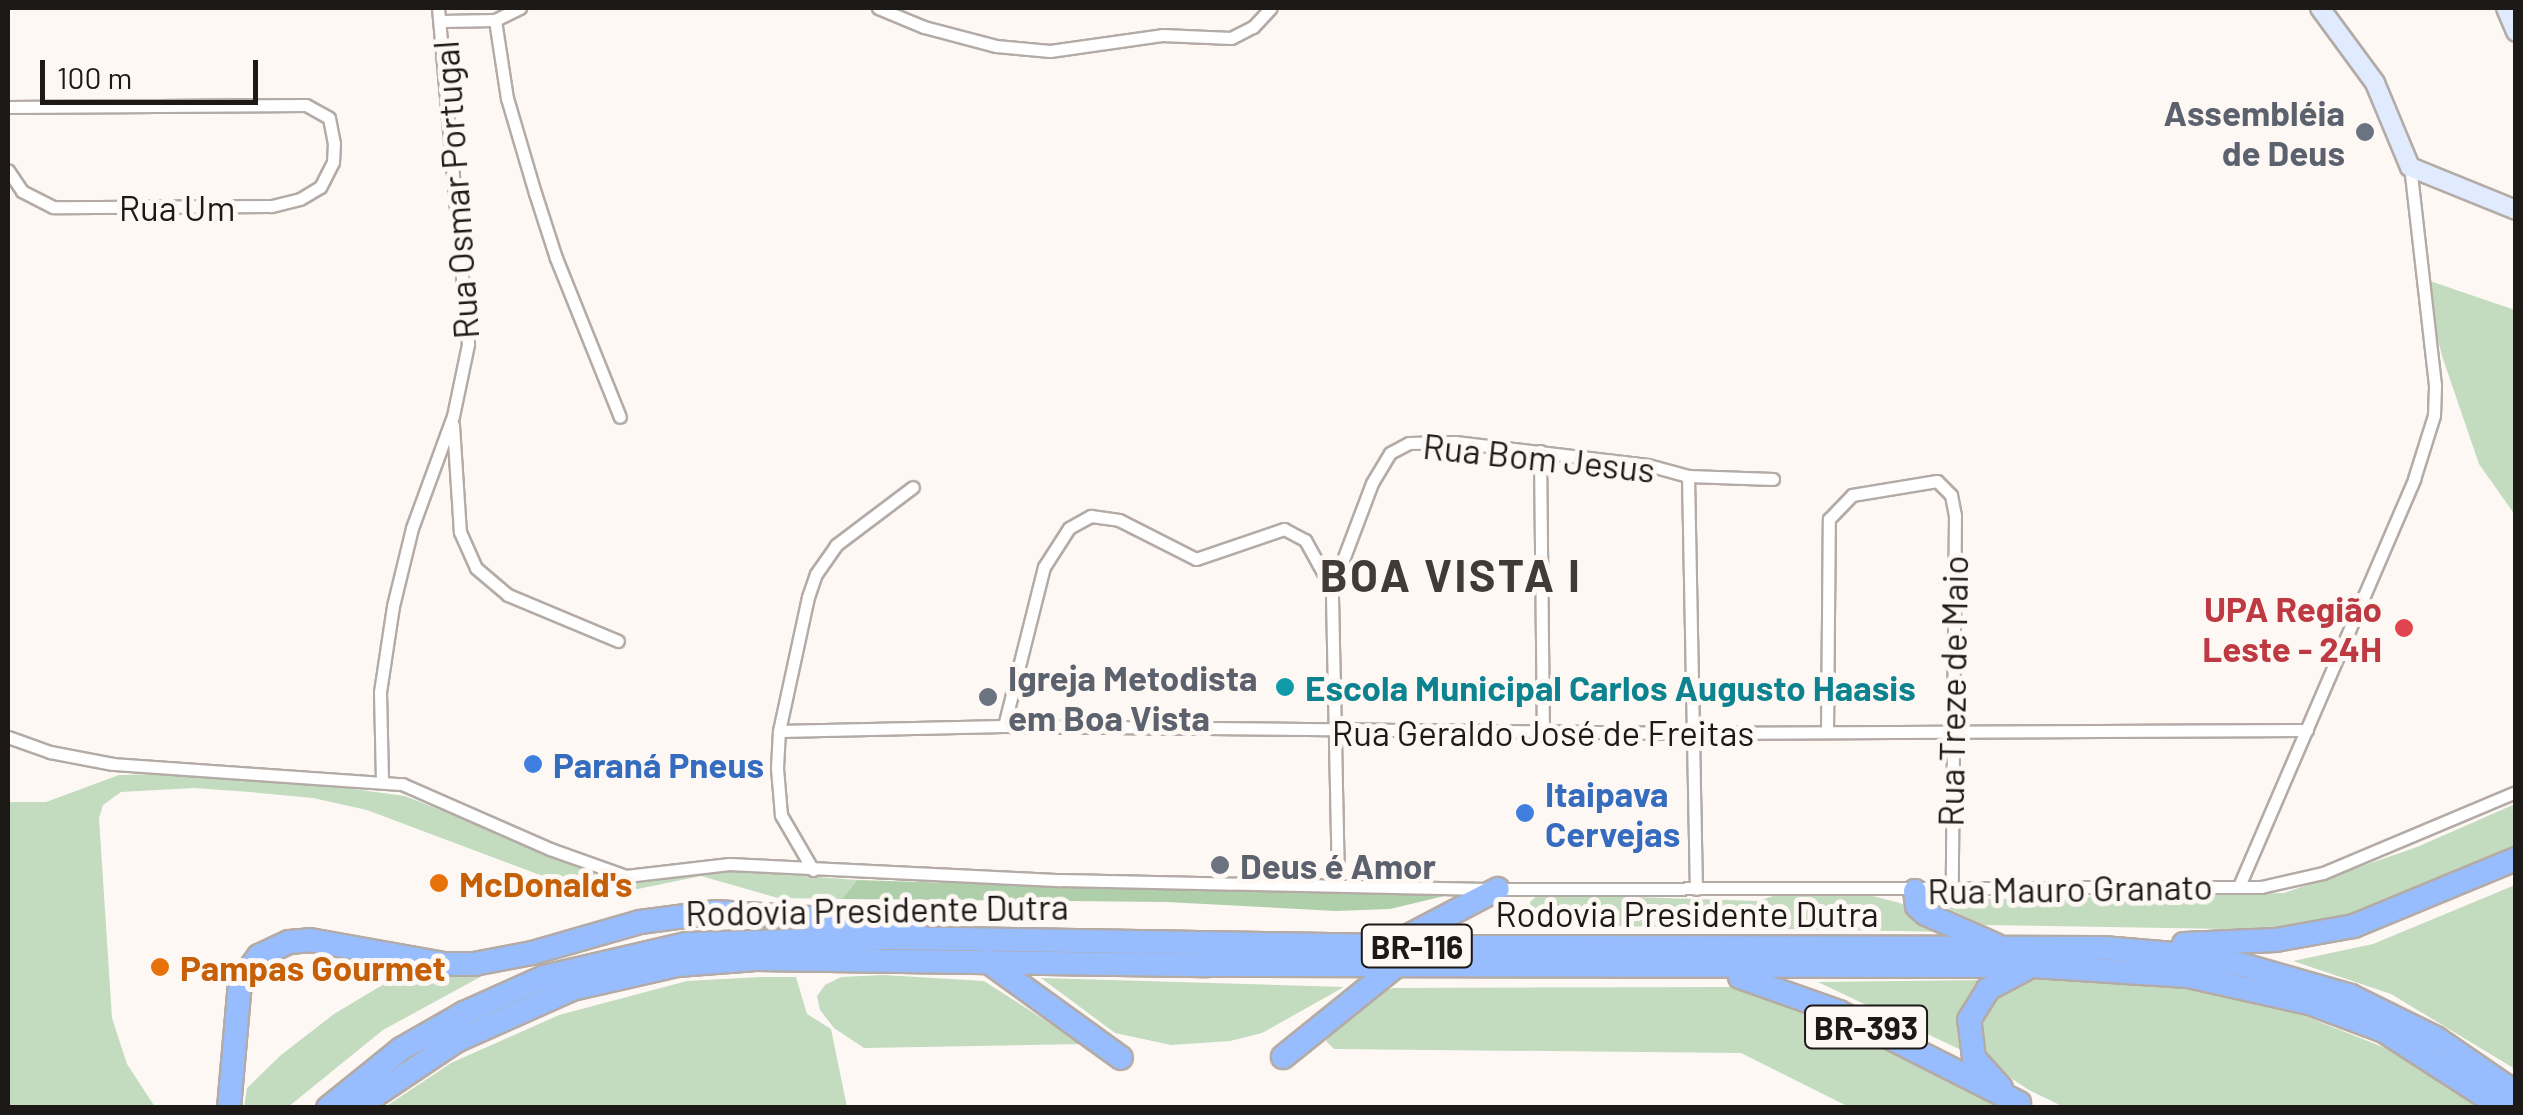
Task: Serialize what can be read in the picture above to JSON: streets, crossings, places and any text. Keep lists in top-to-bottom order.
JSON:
{
  "streets": {
    "highway": ["Rodovia Presidente Dutra", "BR-116", "BR-393"],
    "street": [
      "Rua Osmar Portugal",
      "Rua Um",
      "Rua Bom Jesus",
      "Rua Treze de Maio",
      "Rua Geraldo José de Freitas",
      "Rua Mauro Granato"
    ]
  },
  "crossings": [
    ["Rua Osmar Portugal", "Rua Mauro Granato"],
    ["Rua Bom Jesus", "Rua Geraldo José de Freitas"],
    ["Rua Bom Jesus", "Rua Mauro Granato"],
    ["Rua Treze de Maio", "Rua Geraldo José de Freitas"],
    ["Rua Treze de Maio", "Rua Mauro Granato"],
    ["Rodovia Presidente Dutra", "BR-393"]
  ],
  "districts": ["BOA VISTA I"],
  "places": [
    "Assembléia de Deus",
    "UPA Região Leste - 24H",
    "Escola Municipal Carlos Augusto Haasis",
    "Igreja Metodista em Boa Vista",
    "Paraná Pneus",
    "Itaipava Cervejas",
    "Deus é Amor",
    "McDonald's",
    "Pampas Gourmet"
  ],
  "scale_bar": "100 m"
}
